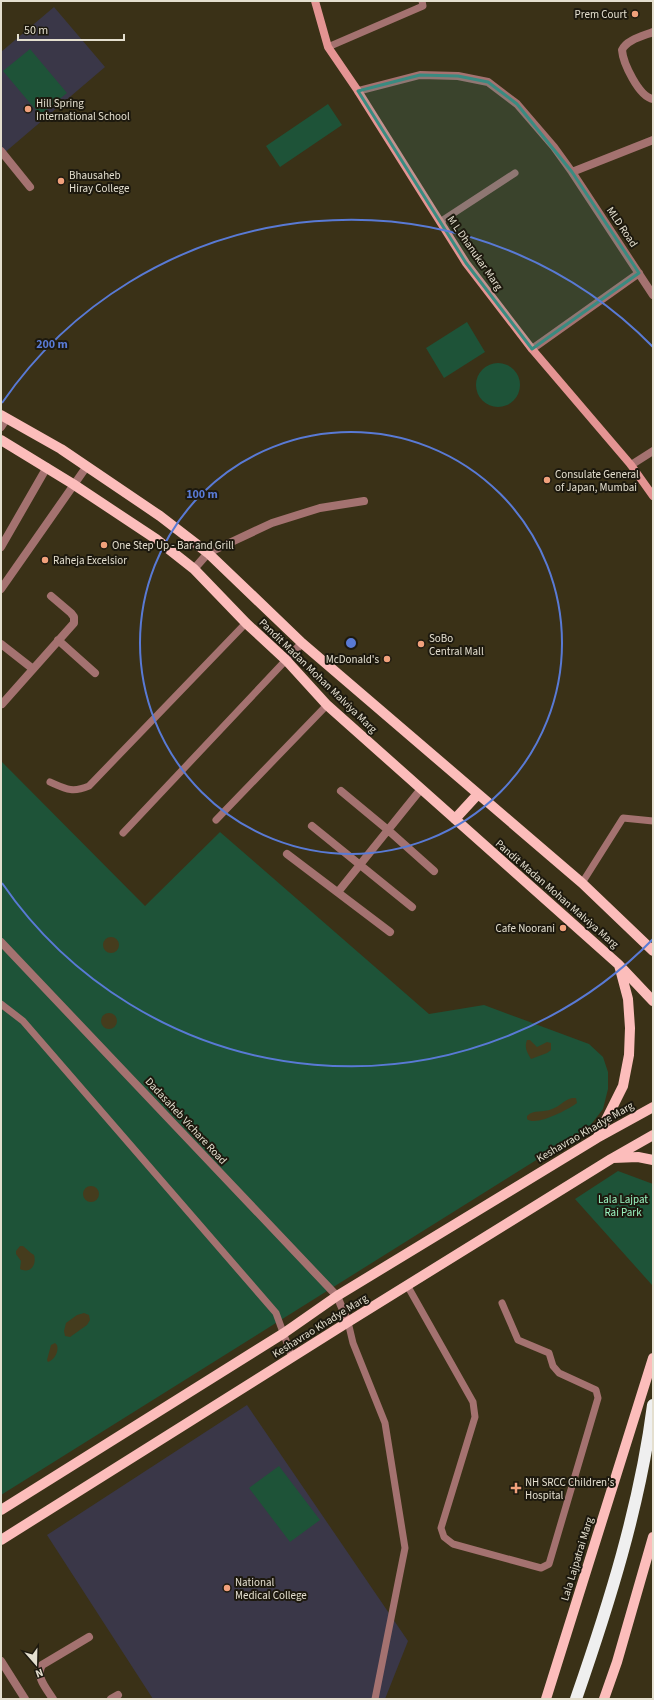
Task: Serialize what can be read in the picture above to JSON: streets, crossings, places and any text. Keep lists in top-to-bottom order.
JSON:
{
  "streets": {
    "main road": ["Pandit Madan Mohan Malviya Marg", "Keshavrao Khadye Marg", "Lala Lajpatrai Marg"],
    "street": ["MLD Road", "M L Dhanukar Marg", "Dadasaheb Vichare Road"]
  },
  "crossings": [
    ["MLD Road", "M L Dhanukar Marg"],
    ["Dadasaheb Vichare Road", "Keshavrao Khadye Marg"]
  ],
  "parks": ["Lala Lajpat Rai Park"],
  "places": {
    "other": [
      "Prem Court",
      "Hill Spring International School",
      "Bhausaheb Hiray College",
      "Consulate General of Japan, Mumbai",
      "One Step Up - Bar and Grill",
      "Raheja Excelsior",
      "SoBo Central Mall",
      "McDonald's",
      "Cafe Noorani",
      "National Medical College"
    ],
    "health": ["NH SRCC Children's Hospital"]
  },
  "scale_bar": "50 m",
  "north": "bottom",
  "rings": ["200 m", "100 m"]
}
